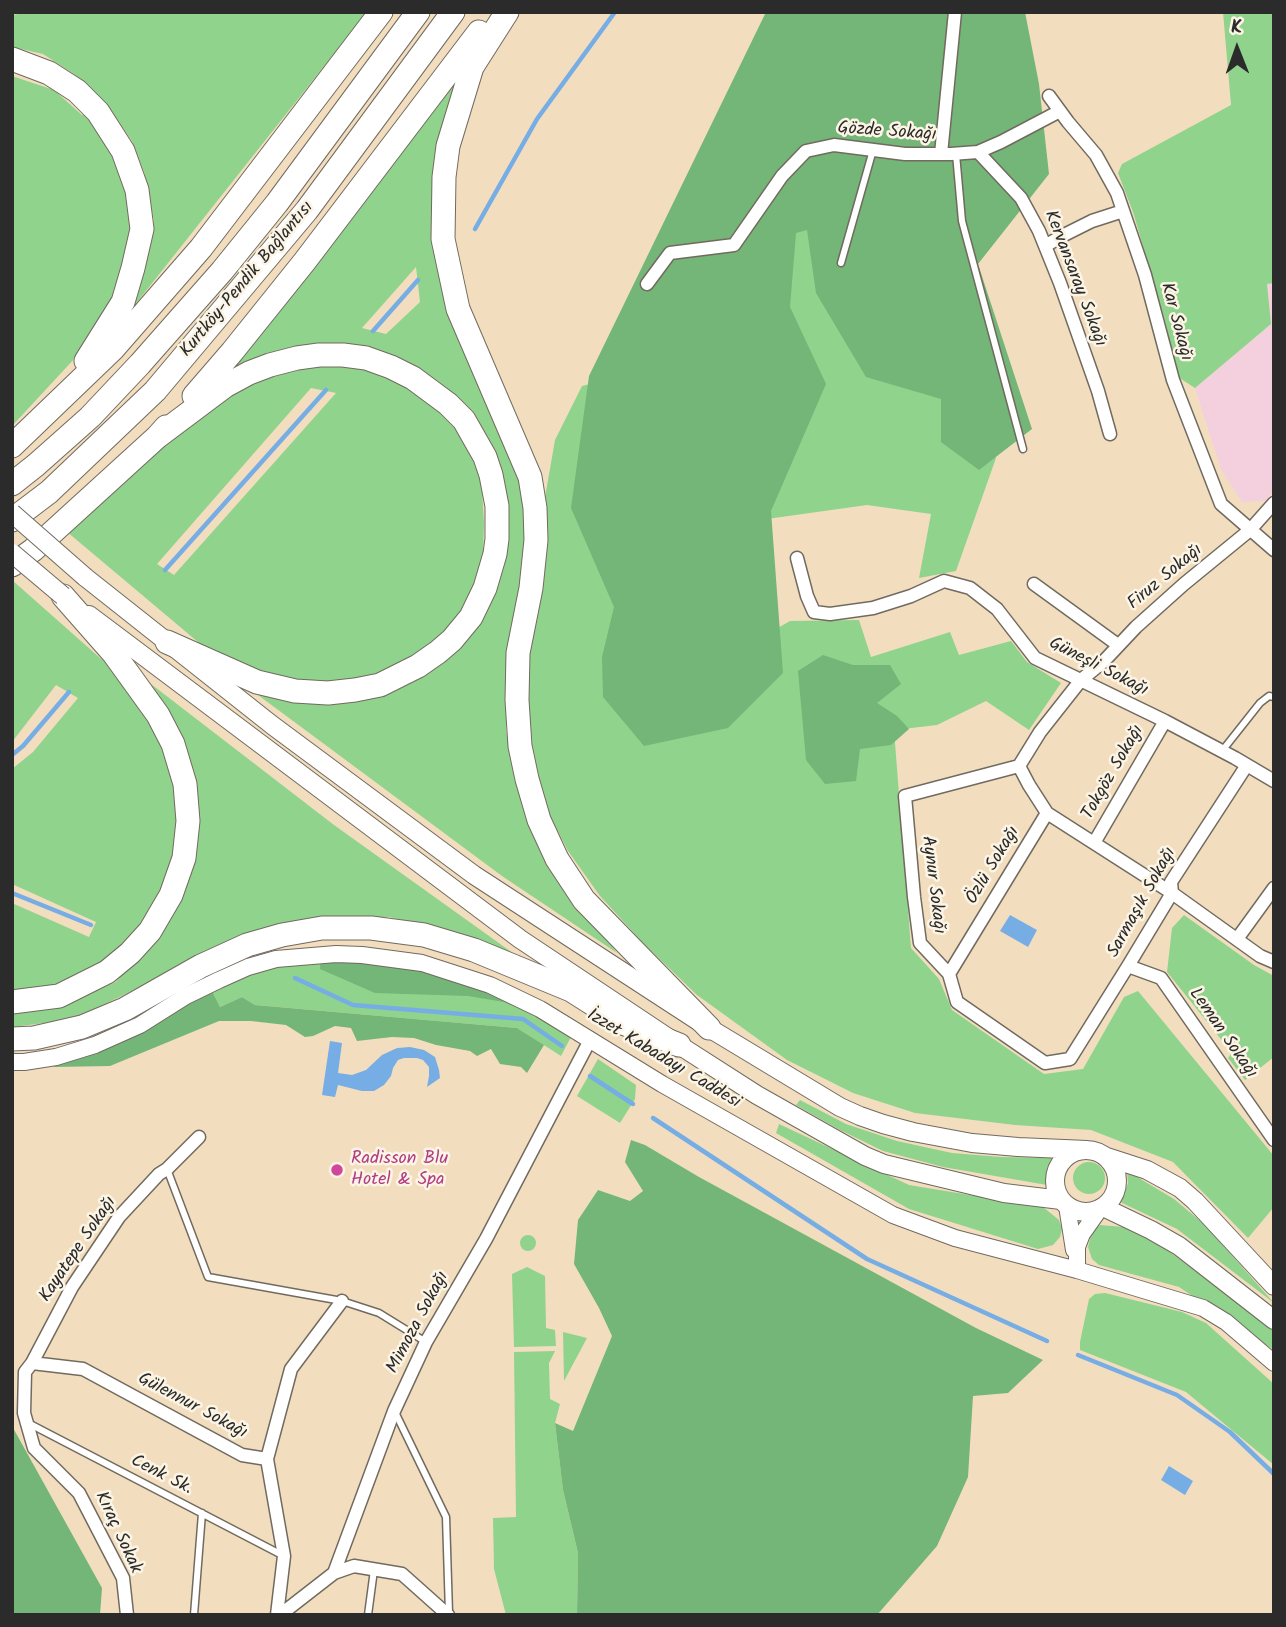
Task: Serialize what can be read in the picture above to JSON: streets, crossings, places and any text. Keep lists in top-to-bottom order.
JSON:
{
  "streets": {
    "highway": ["Kurtköy-Pendik Bağlantısı"],
    "street": [
      "Gözde Sokağı",
      "Kervansaray Sokağı",
      "Kar Sokağı",
      "Firuz Sokağı",
      "Güneşli Sokağı",
      "Tokgöz Sokağı",
      "Özlü Sokağı",
      "Aynur Sokağı",
      "Sarmaşık Sokağı",
      "Leman Sokağı",
      "İzzet Kabadayı Caddesi",
      "Kayatepe Sokağı",
      "Mimoza Sokağı",
      "Gülennur Sokağı",
      "Kıraç Sokak"
    ],
    "lane": ["Cenk Sk."]
  },
  "crossings": [
    ["Gözde Sokağı", "Kervansaray Sokağı"],
    ["Gözde Sokağı", "Kar Sokağı"],
    ["Kar Sokağı", "Firuz Sokağı"],
    ["Firuz Sokağı", "Güneşli Sokağı"],
    ["Firuz Sokağı", "Aynur Sokağı"],
    ["Güneşli Sokağı", "Tokgöz Sokağı"],
    ["Güneşli Sokağı", "Sarmaşık Sokağı"],
    ["Özlü Sokağı", "Aynur Sokağı"],
    ["Aynur Sokağı", "Sarmaşık Sokağı"],
    ["Sarmaşık Sokağı", "Leman Sokağı"],
    ["İzzet Kabadayı Caddesi", "Mimoza Sokağı"],
    ["Kayatepe Sokağı", "Gülennur Sokağı"],
    ["Kayatepe Sokağı", "Kıraç Sokak"],
    ["Gülennur Sokağı", "Kıraç Sokak"],
    ["Cenk Sk.", "Kıraç Sokak"]
  ],
  "places": ["Radisson Blu Hotel & Spa"],
  "north": "top"
}
